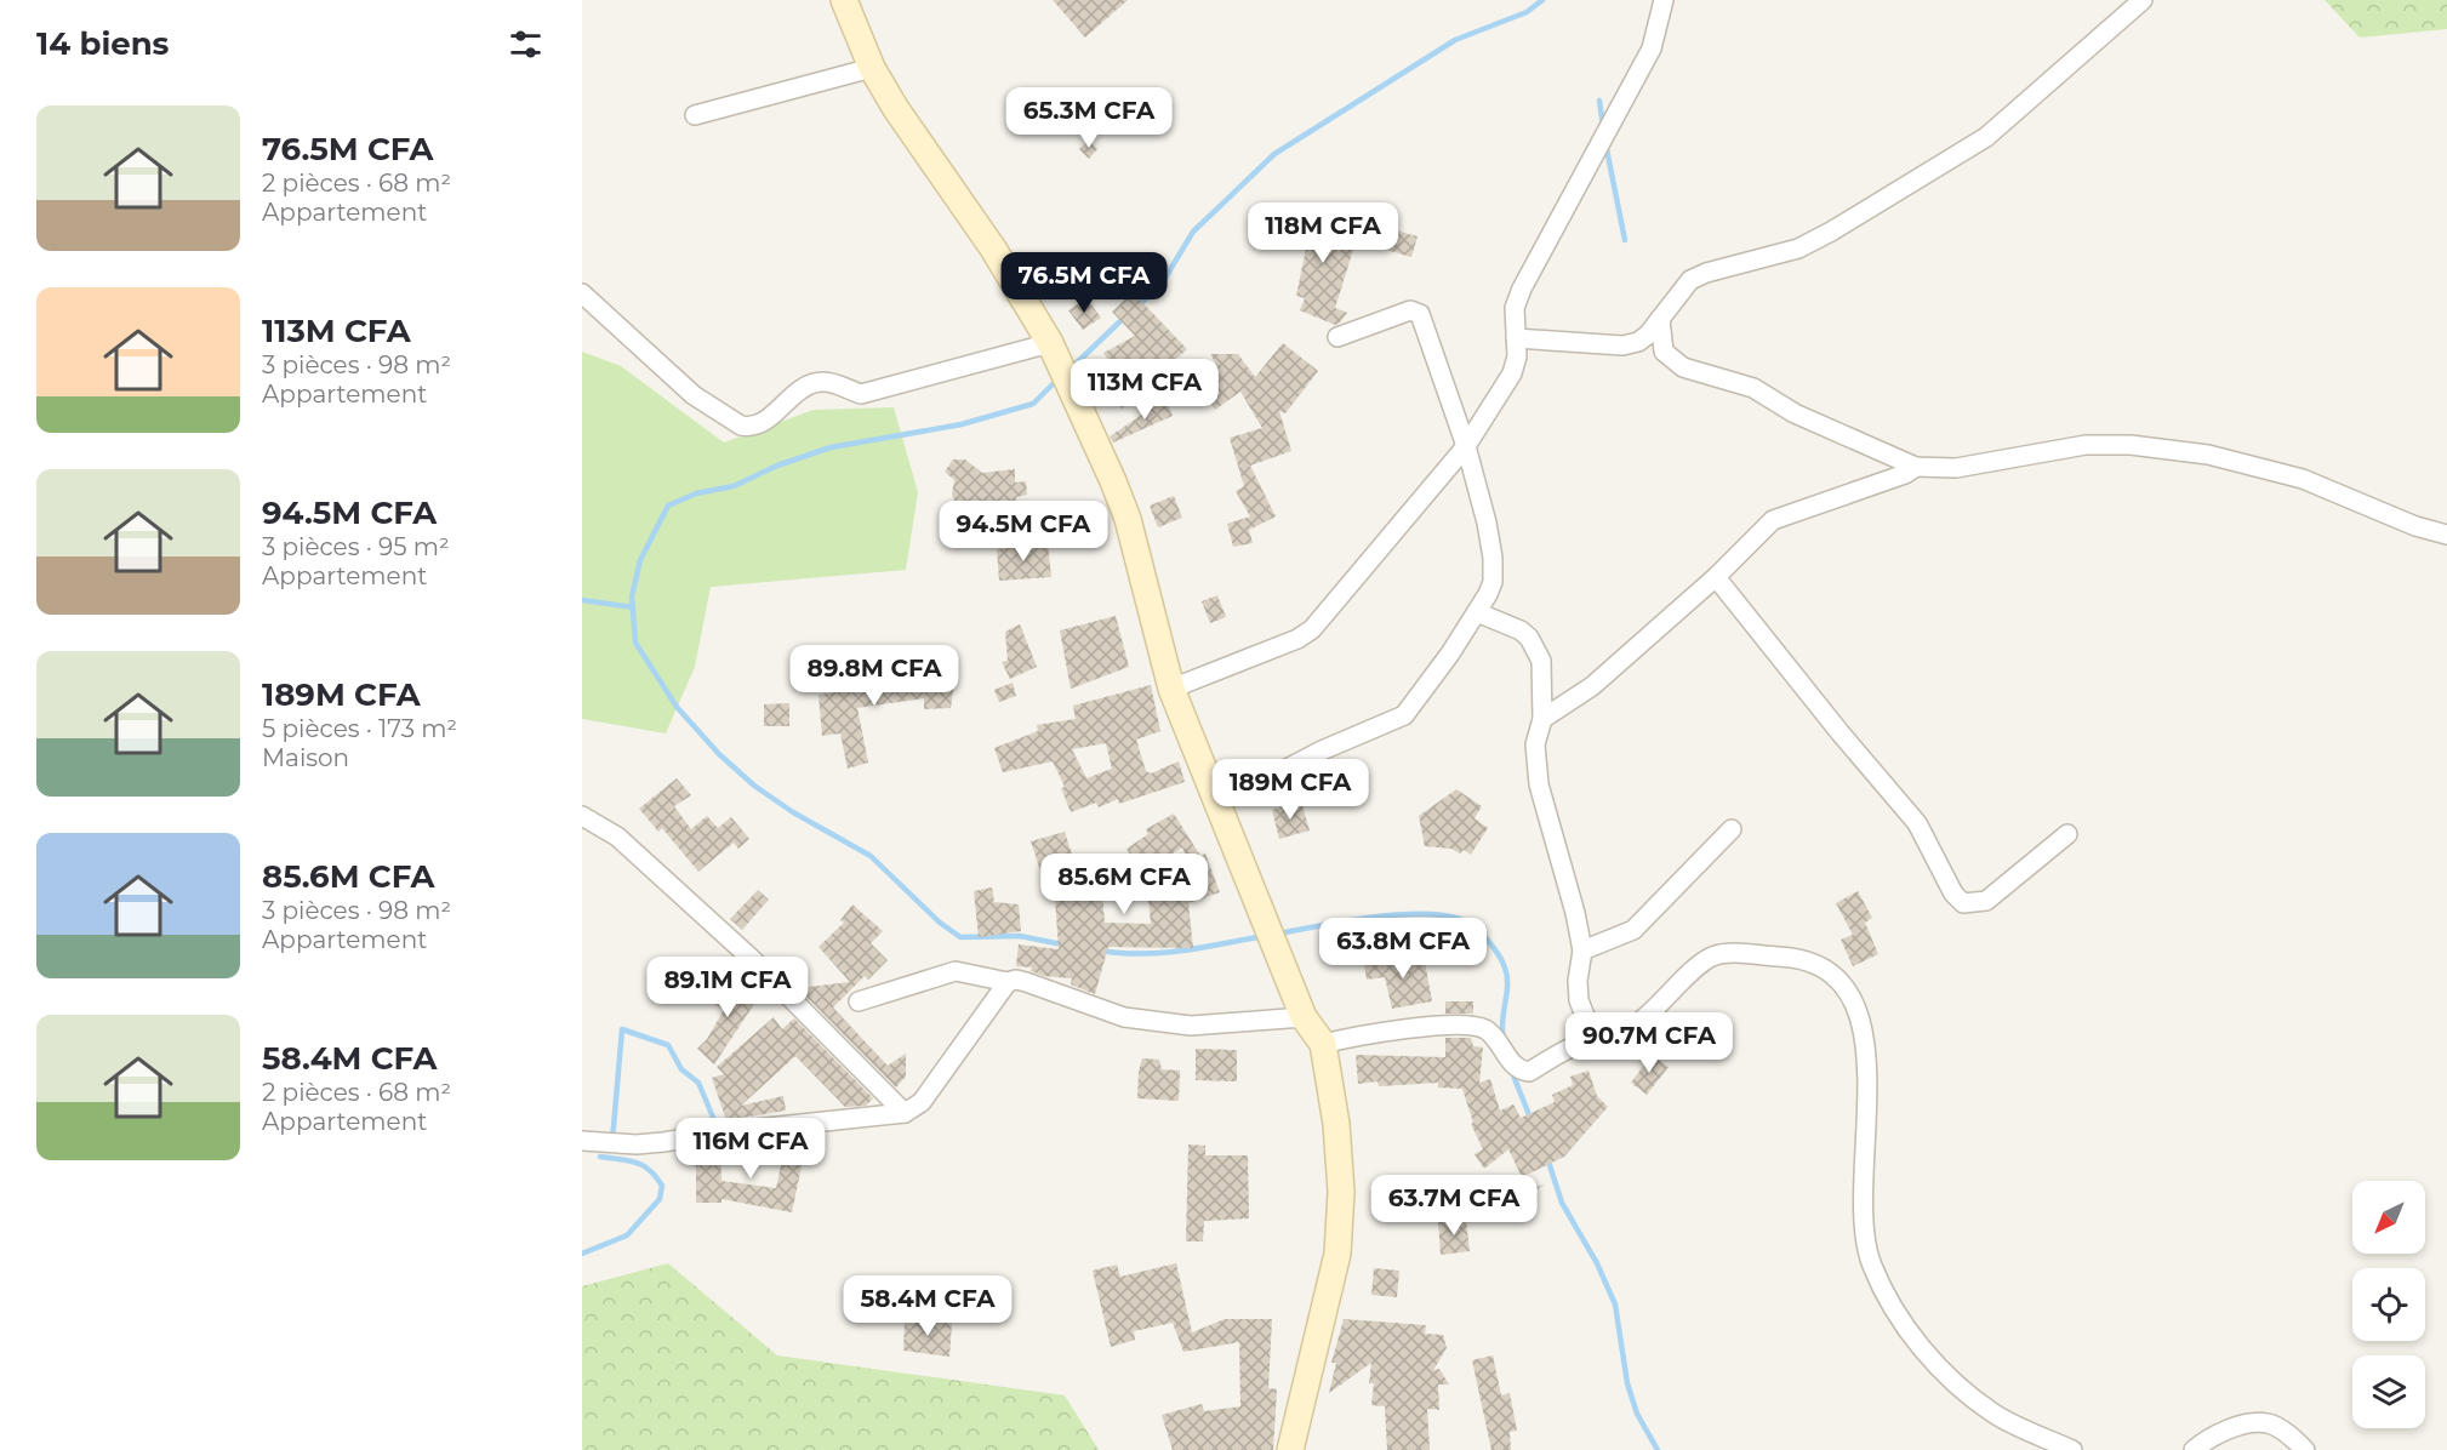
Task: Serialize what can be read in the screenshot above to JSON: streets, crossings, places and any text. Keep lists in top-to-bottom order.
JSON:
{
  "north": "bottom left",
  "page": {
    "heading": "14 biens",
    "list": [
      {
        "name": "76.5M CFA",
        "note": "2 pièces · 68 m² · Appartement"
      },
      {
        "name": "113M CFA",
        "note": "3 pièces · 98 m² · Appartement"
      },
      {
        "name": "94.5M CFA",
        "note": "3 pièces · 95 m² · Appartement"
      },
      {
        "name": "189M CFA",
        "note": "5 pièces · 173 m² · Maison"
      },
      {
        "name": "85.6M CFA",
        "note": "3 pièces · 98 m² · Appartement"
      },
      {
        "name": "58.4M CFA",
        "note": "2 pièces · 68 m² · Appartement"
      }
    ],
    "price": [
      "65.3M CFA",
      "118M CFA",
      "76.5M CFA",
      "113M CFA",
      "94.5M CFA",
      "89.8M CFA",
      "189M CFA",
      "85.6M CFA",
      "63.8M CFA",
      "89.1M CFA",
      "90.7M CFA",
      "116M CFA",
      "63.7M CFA",
      "58.4M CFA"
    ]
  }
}
